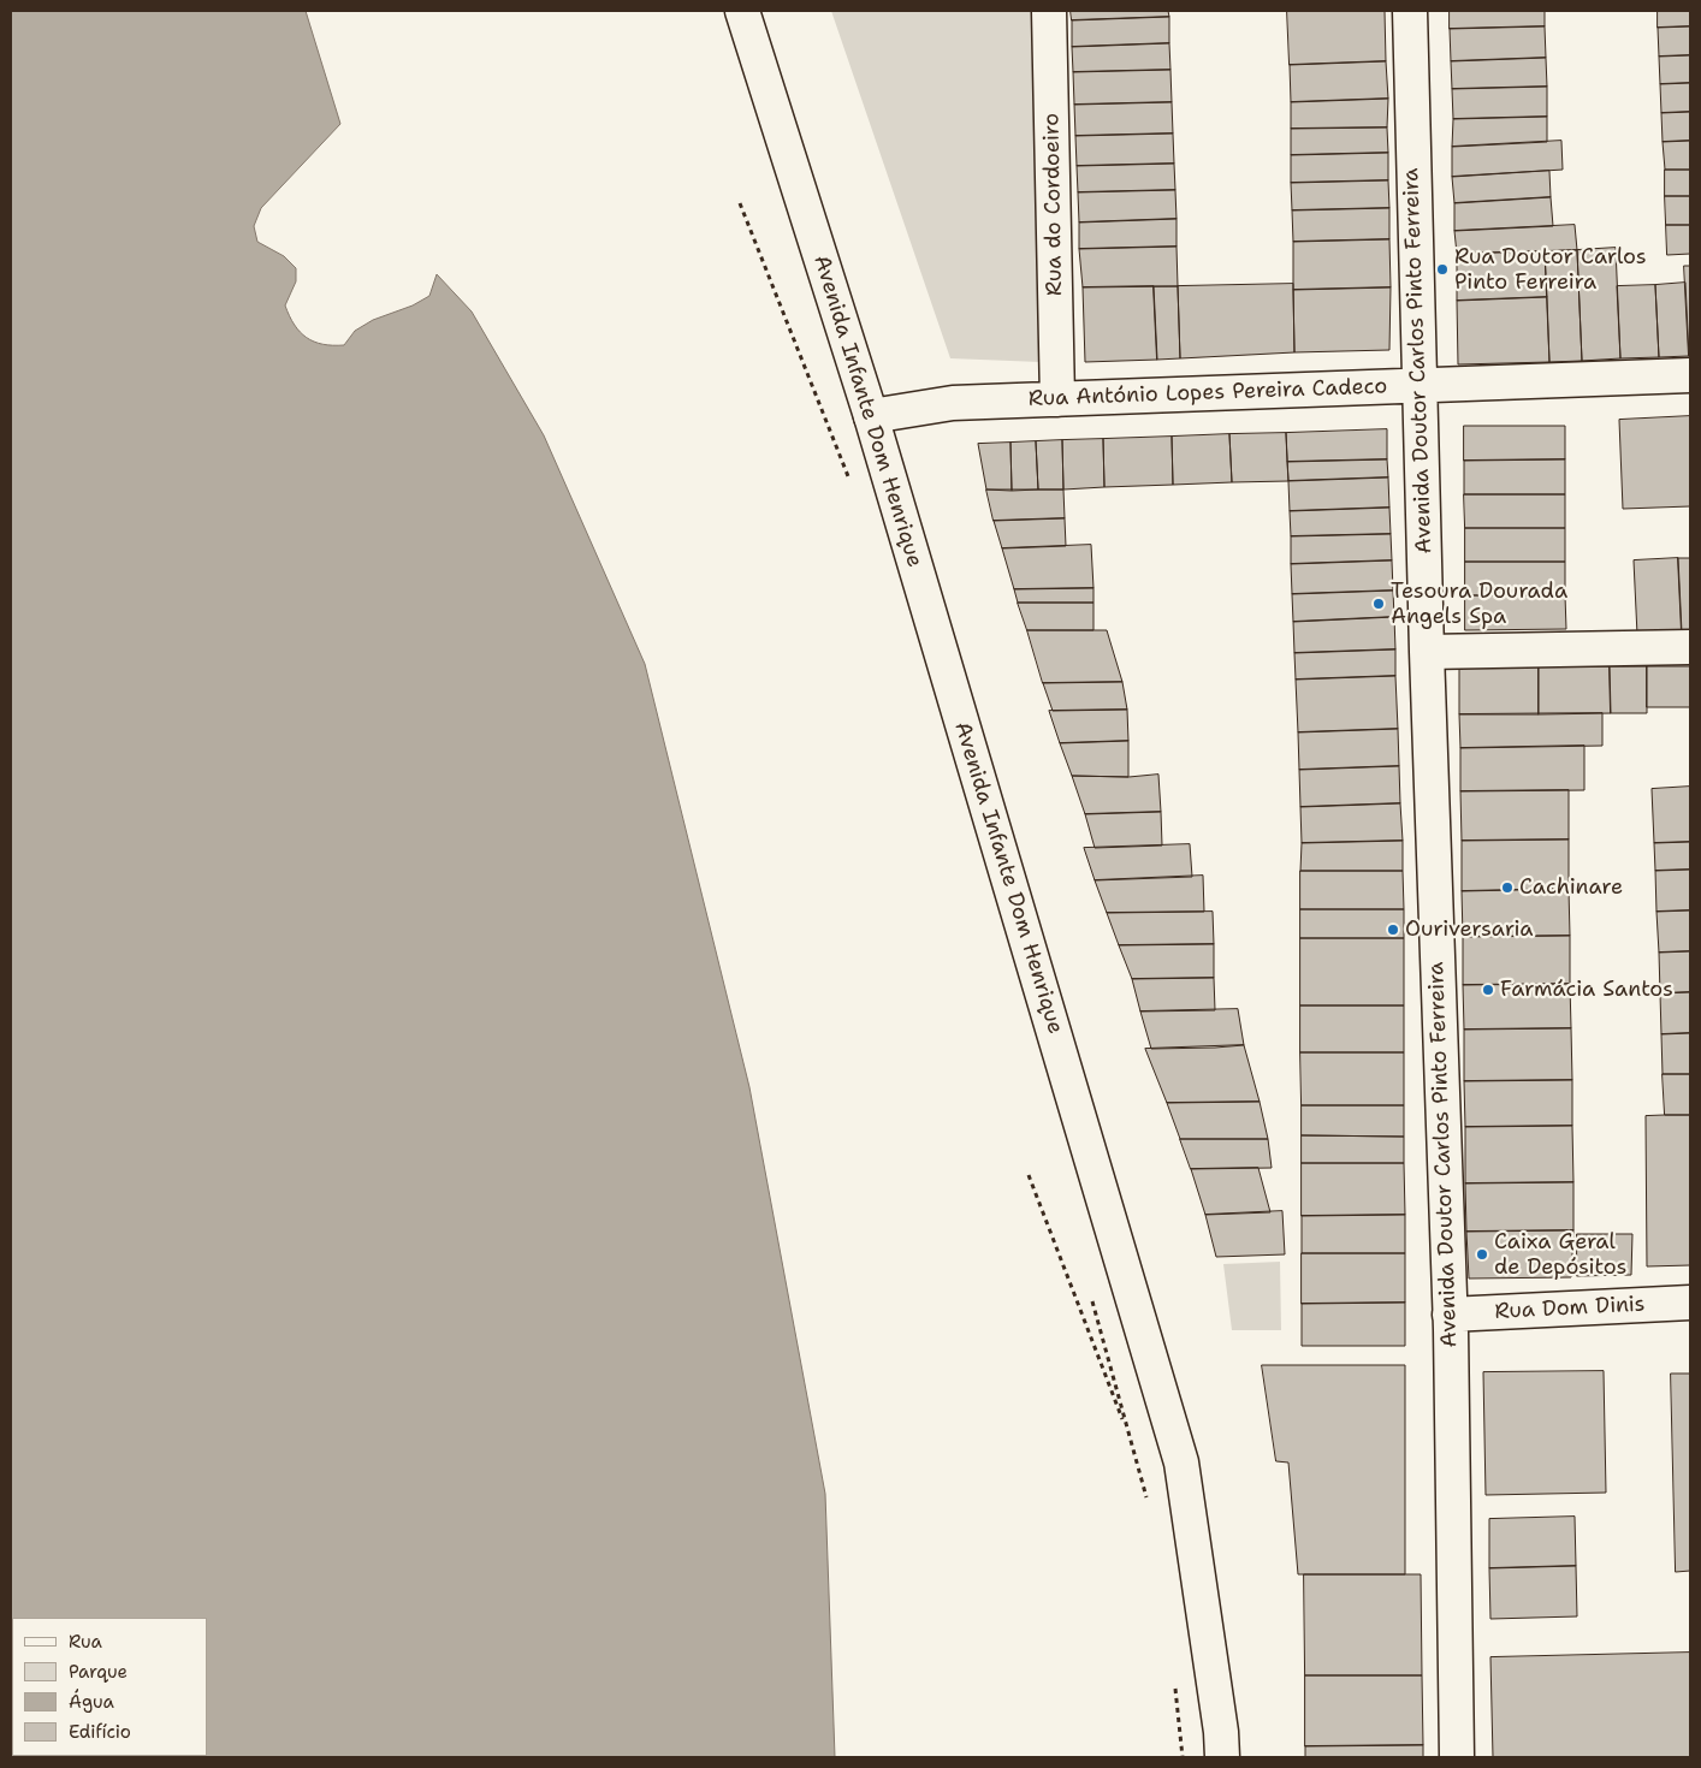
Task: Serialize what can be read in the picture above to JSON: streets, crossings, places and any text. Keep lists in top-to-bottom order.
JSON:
{
  "streets": {
    "street": [
      "Rua do Cordoeiro",
      "Avenida Doutor Carlos Pinto Ferreira",
      "Rua António Lopes Pereira Cadeco",
      "Avenida Infante Dom Henrique",
      "Rua Dom Dinis"
    ]
  },
  "crossings": [
    ["Rua do Cordoeiro", "Rua António Lopes Pereira Cadeco"],
    ["Avenida Doutor Carlos Pinto Ferreira", "Rua António Lopes Pereira Cadeco"],
    ["Avenida Doutor Carlos Pinto Ferreira", "Rua Dom Dinis"],
    ["Rua António Lopes Pereira Cadeco", "Avenida Infante Dom Henrique"]
  ],
  "places": [
    "Rua Doutor Carlos Pinto Ferreira",
    "Tesoura Dourada Angels Spa",
    "Cachinare",
    "Ouriversaria",
    "Farmácia Santos",
    "Caixa Geral de Depósitos"
  ],
  "legend": [
    "Rua",
    "Parque",
    "Água",
    "Edifício"
  ]
}
